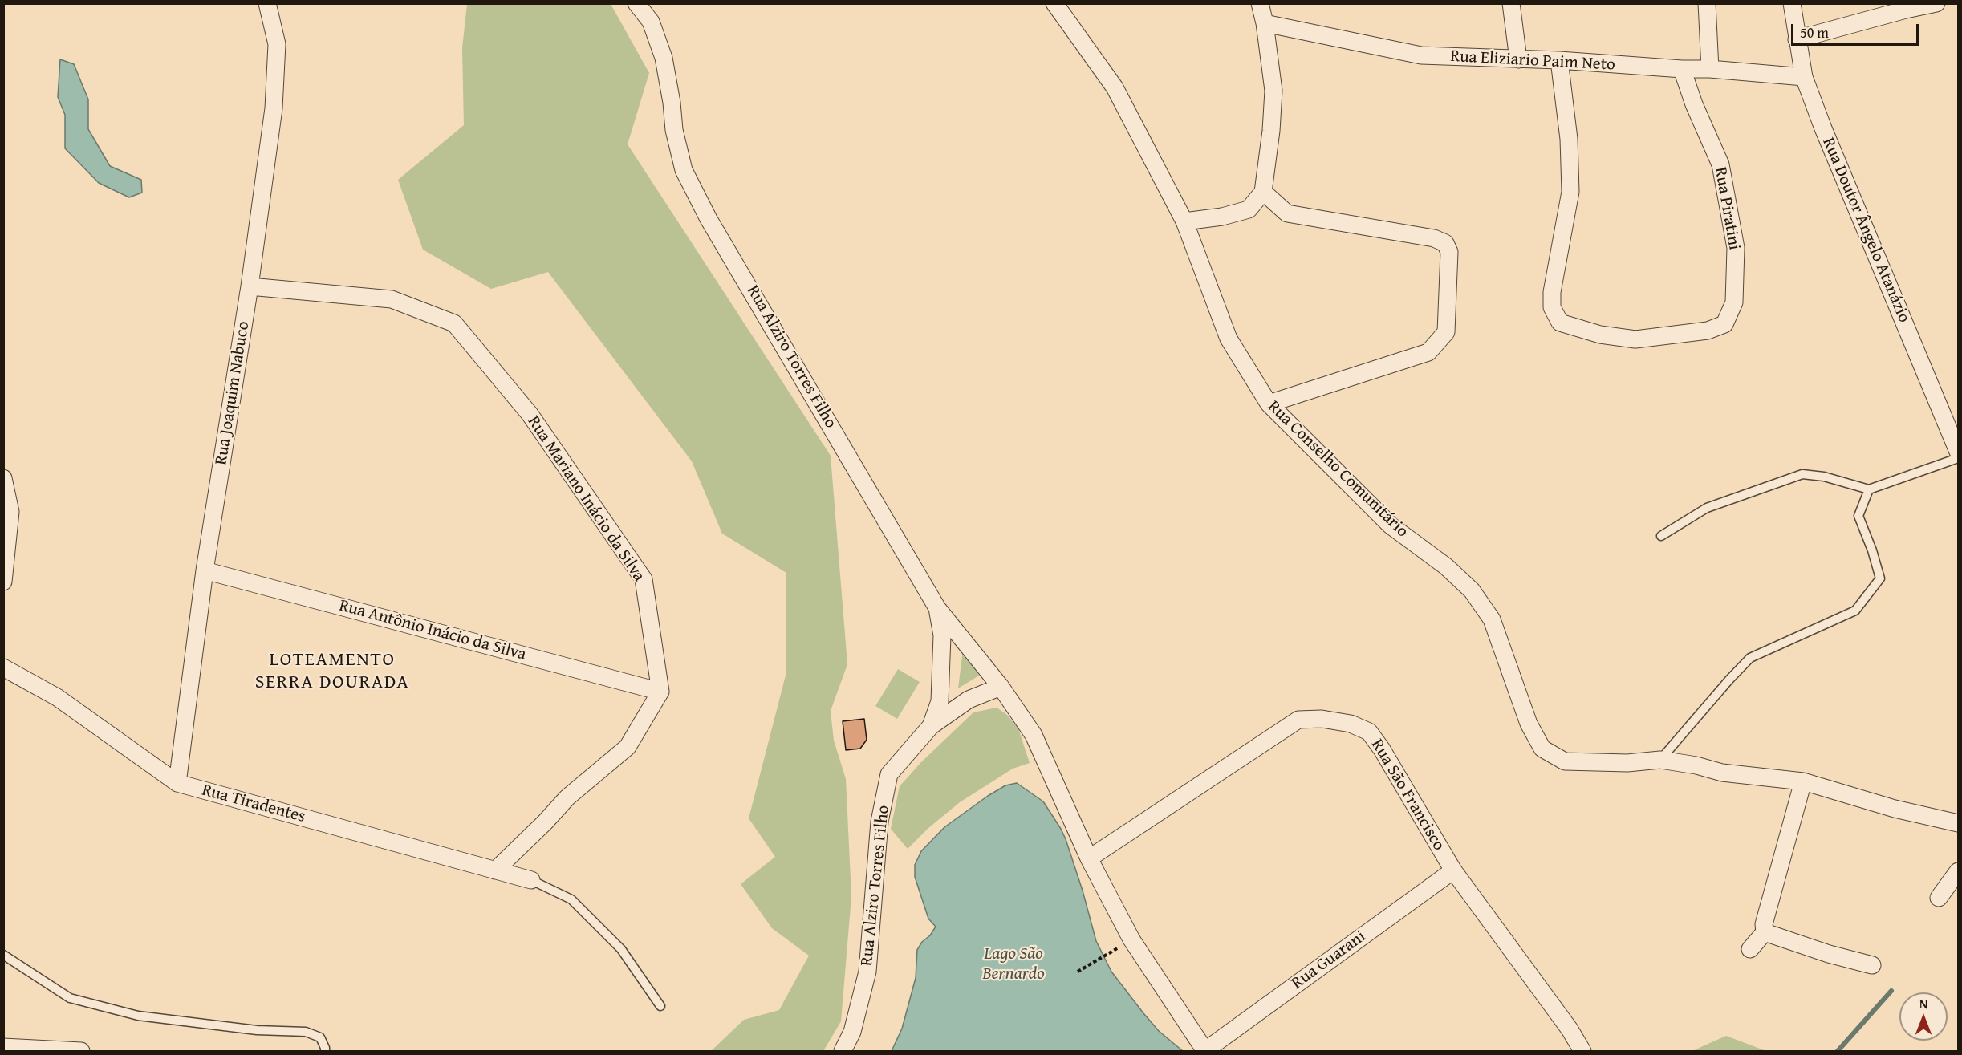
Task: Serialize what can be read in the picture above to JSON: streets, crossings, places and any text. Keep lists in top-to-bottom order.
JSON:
{
  "streets": {
    "street": [
      "Rua Eliziario Paim Neto",
      "Rua Piratini",
      "Rua Doutor Ângelo Atanázio",
      "Rua Alziro Torres Filho",
      "Rua Joaquim Nabuco",
      "Rua Conselho Comunitário",
      "Rua Mariano Inácio da Silva",
      "Rua Antônio Inácio da Silva",
      "Rua São Francisco",
      "Rua Tiradentes",
      "Rua Guarani"
    ]
  },
  "crossings": [
    ["Rua Eliziario Paim Neto", "Rua Piratini"],
    ["Rua Eliziario Paim Neto", "Rua Doutor Ângelo Atanázio"],
    ["Rua Alziro Torres Filho", "Rua São Francisco"],
    ["Rua Alziro Torres Filho", "Rua Guarani"],
    ["Rua Joaquim Nabuco", "Rua Mariano Inácio da Silva"],
    ["Rua Joaquim Nabuco", "Rua Antônio Inácio da Silva"],
    ["Rua Joaquim Nabuco", "Rua Tiradentes"],
    ["Rua Mariano Inácio da Silva", "Rua Antônio Inácio da Silva"],
    ["Rua São Francisco", "Rua Guarani"]
  ],
  "districts": ["LOTEAMENTO SERRA DOURADA"],
  "water": ["Lago São Bernardo"],
  "scale_bar": "50 m",
  "north": "top"
}
